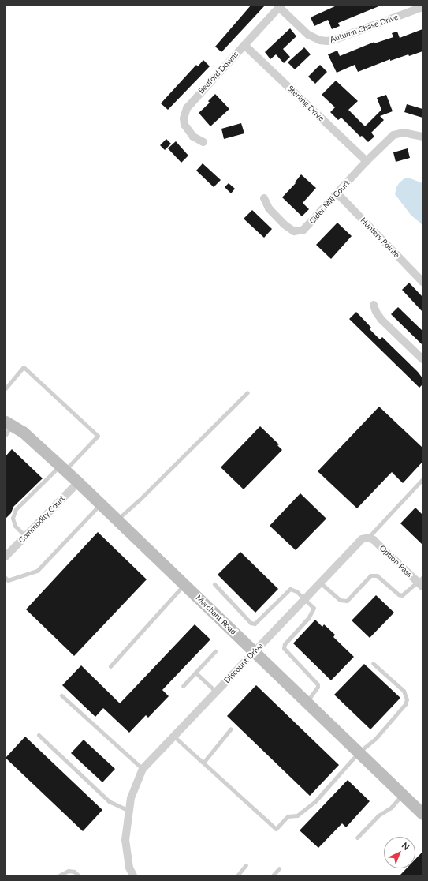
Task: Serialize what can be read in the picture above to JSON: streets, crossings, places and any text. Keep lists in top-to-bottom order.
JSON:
{
  "streets": {
    "street": [
      "Autumn Chase Drive",
      "Bedford Downs",
      "Sterling Drive",
      "Cider Mill Court",
      "Hunters Pointe",
      "Commodity Court",
      "Option Pass",
      "Merchant Road",
      "Discount Drive"
    ]
  },
  "crossings": [
    ["Autumn Chase Drive", "Bedford Downs"],
    ["Bedford Downs", "Sterling Drive"],
    ["Sterling Drive", "Cider Mill Court"],
    ["Cider Mill Court", "Hunters Pointe"],
    ["Commodity Court", "Merchant Road"],
    ["Option Pass", "Discount Drive"],
    ["Merchant Road", "Discount Drive"]
  ],
  "north": "top right"
}
